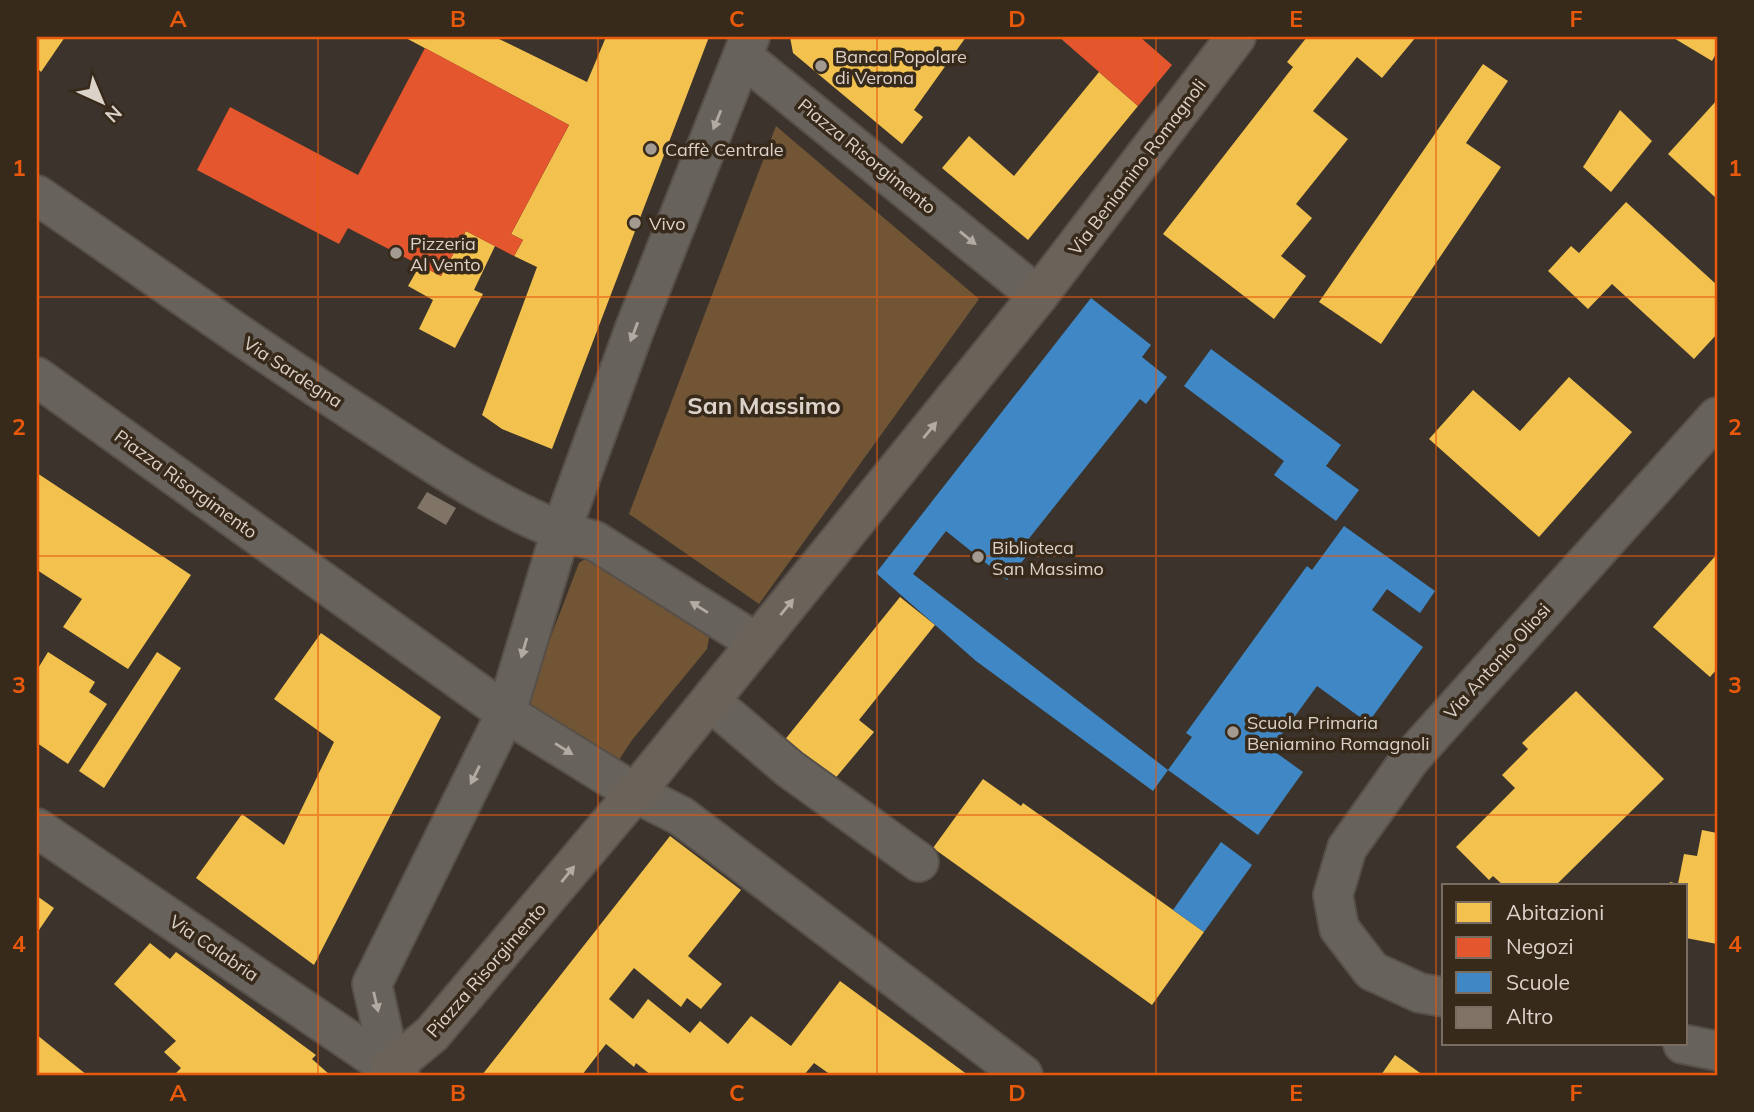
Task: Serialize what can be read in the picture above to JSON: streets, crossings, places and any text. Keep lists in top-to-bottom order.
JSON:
{
  "streets": {
    "main road": ["Piazza Risorgimento", "Via Beniamino Romagnoli"],
    "street": ["Via Sardegna", "Via Antonio Oliosi", "Via Calabria"]
  },
  "crossings": [
    ["Piazza Risorgimento", "Via Beniamino Romagnoli"],
    ["Piazza Risorgimento", "Via Sardegna"],
    ["Piazza Risorgimento", "Via Calabria"]
  ],
  "districts": ["San Massimo"],
  "places": [
    "Banca Popolare di Verona",
    "Caffè Centrale",
    "Vivo",
    "Pizzeria Al Vento",
    "Biblioteca San Massimo",
    "Scuola Primaria Beniamino Romagnoli"
  ],
  "legend": [
    "Abitazioni",
    "Negozi",
    "Scuole",
    "Altro"
  ],
  "north": "bottom right",
  "grid": {
    "columns": [
      "A",
      "B",
      "C",
      "D",
      "E",
      "F"
    ],
    "rows": [
      "1",
      "2",
      "3",
      "4"
    ]
  }
}
